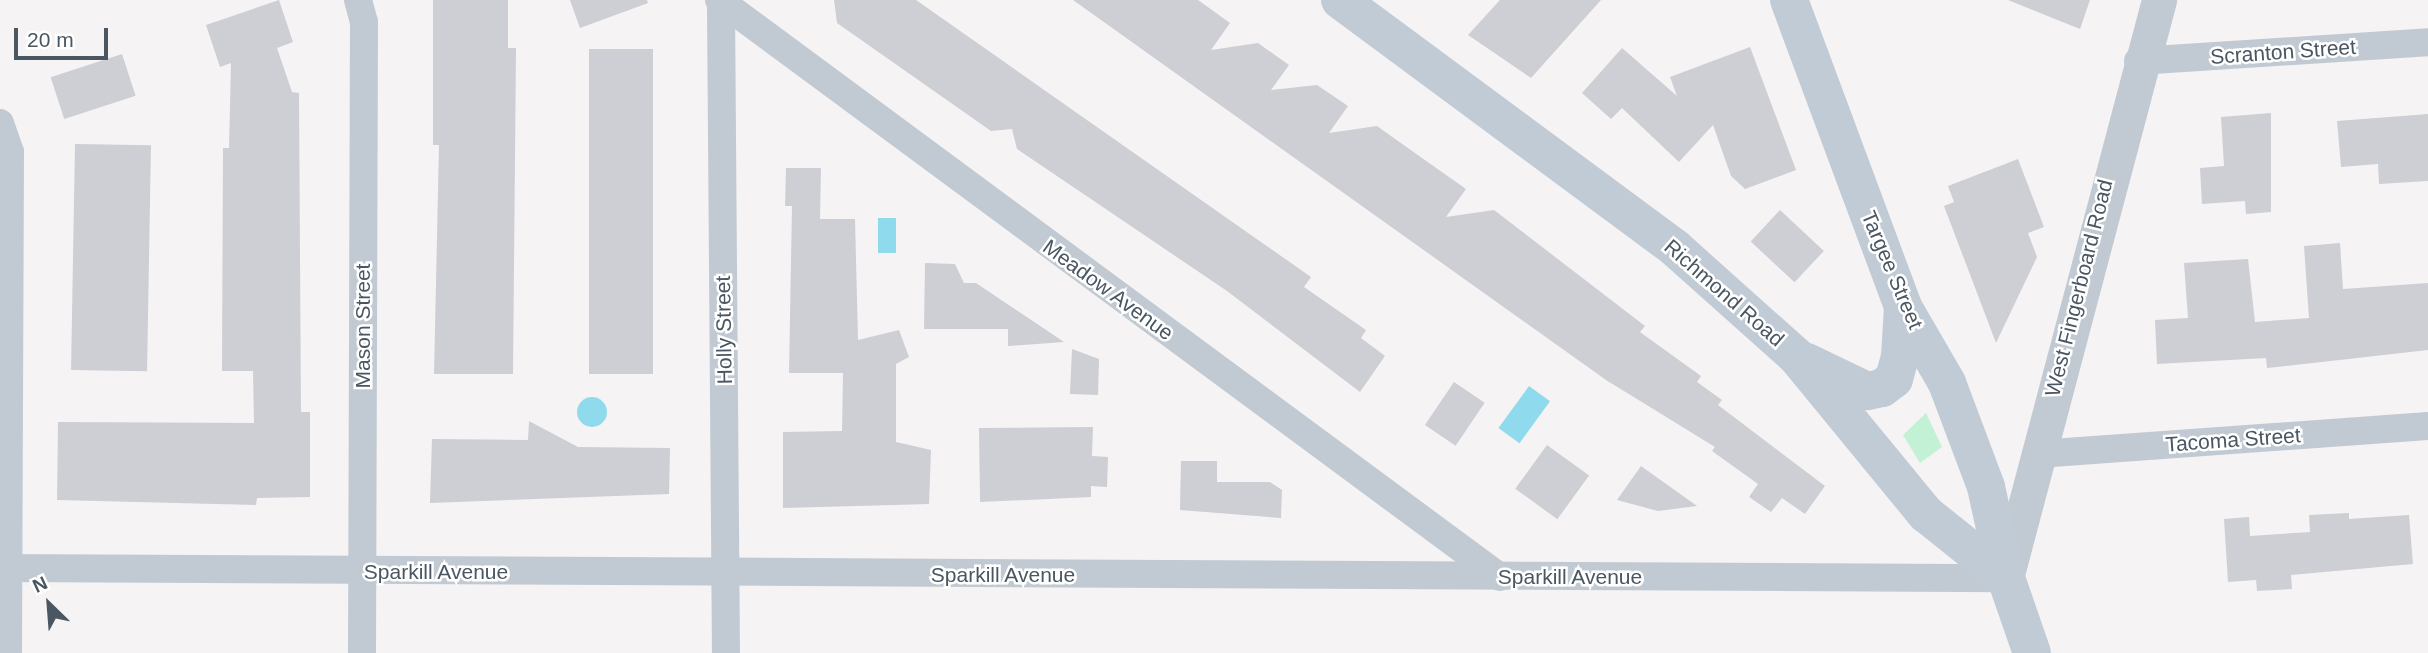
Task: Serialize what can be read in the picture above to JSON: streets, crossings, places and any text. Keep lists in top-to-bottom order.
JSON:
{
  "streets": {
    "main road": ["Targee Street", "Richmond Road"],
    "street": [
      "Scranton Street",
      "West Fingerboard Road",
      "Meadow Avenue",
      "Mason Street",
      "Holly Street",
      "Tacoma Street",
      "Sparkill Avenue"
    ]
  },
  "crossings": [
    ["Scranton Street", "West Fingerboard Road"],
    ["Targee Street", "West Fingerboard Road"],
    ["Targee Street", "Richmond Road"],
    ["Targee Street", "Sparkill Avenue"],
    ["West Fingerboard Road", "Richmond Road"],
    ["West Fingerboard Road", "Tacoma Street"],
    ["West Fingerboard Road", "Sparkill Avenue"],
    ["Meadow Avenue", "Holly Street"],
    ["Meadow Avenue", "Sparkill Avenue"],
    ["Richmond Road", "Sparkill Avenue"],
    ["Mason Street", "Sparkill Avenue"],
    ["Holly Street", "Sparkill Avenue"]
  ],
  "scale_bar": "20 m",
  "north": "top left"
}
